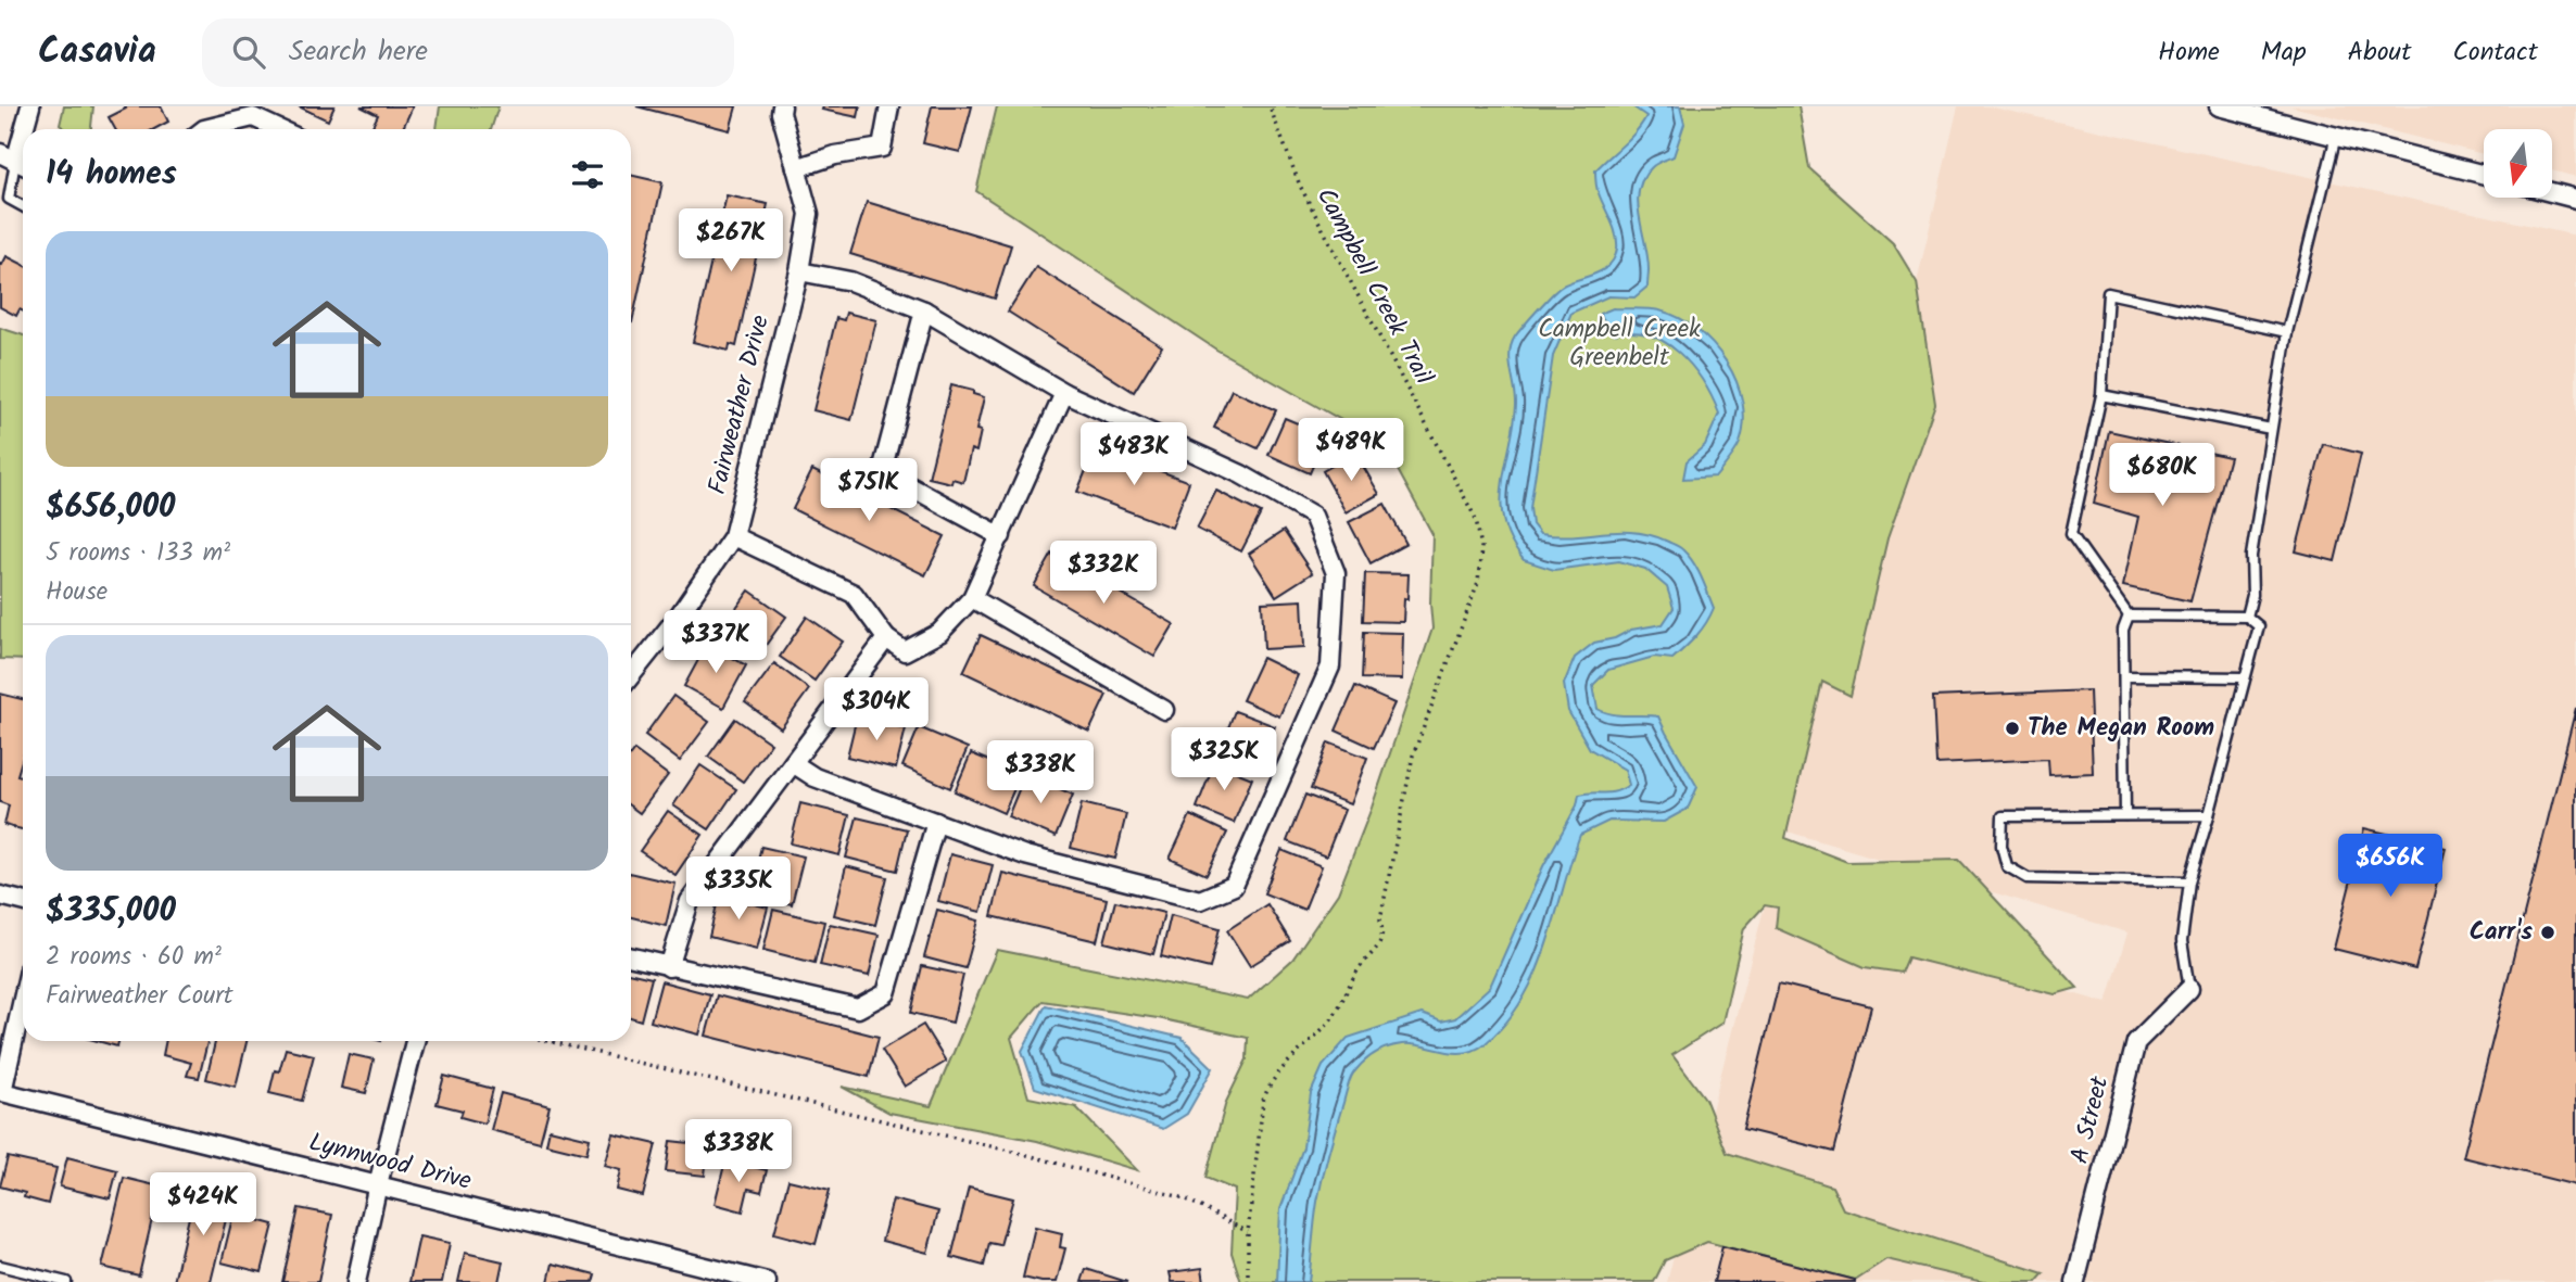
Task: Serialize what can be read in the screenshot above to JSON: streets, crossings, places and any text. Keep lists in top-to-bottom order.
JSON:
{
  "streets": {
    "street": ["Fairweather Drive", "A Street", "Lynnwood Drive"],
    "path": ["Campbell Creek Trail"]
  },
  "parks": ["Campbell Creek Greenbelt"],
  "places": ["The Megan Room", "Carr's"],
  "north": "bottom",
  "page": {
    "header": "Casavia",
    "search": "Search here",
    "nav": [
      "Home",
      "Map",
      "About",
      "Contact"
    ],
    "heading": "14 homes",
    "price": [
      "$267K",
      "$489K",
      "$483K",
      "$680K",
      "$751K",
      "$332K",
      "$337K",
      "$304K",
      "$325K",
      "$338K",
      "$656K",
      "$335K",
      "$338K",
      "$424K"
    ],
    "list": [
      {
        "name": "$656,000",
        "note": "5 rooms · 133 m² · House"
      },
      {
        "name": "$335,000",
        "note": "2 rooms · 60 m² · Fairweather Court"
      }
    ]
  }
}
